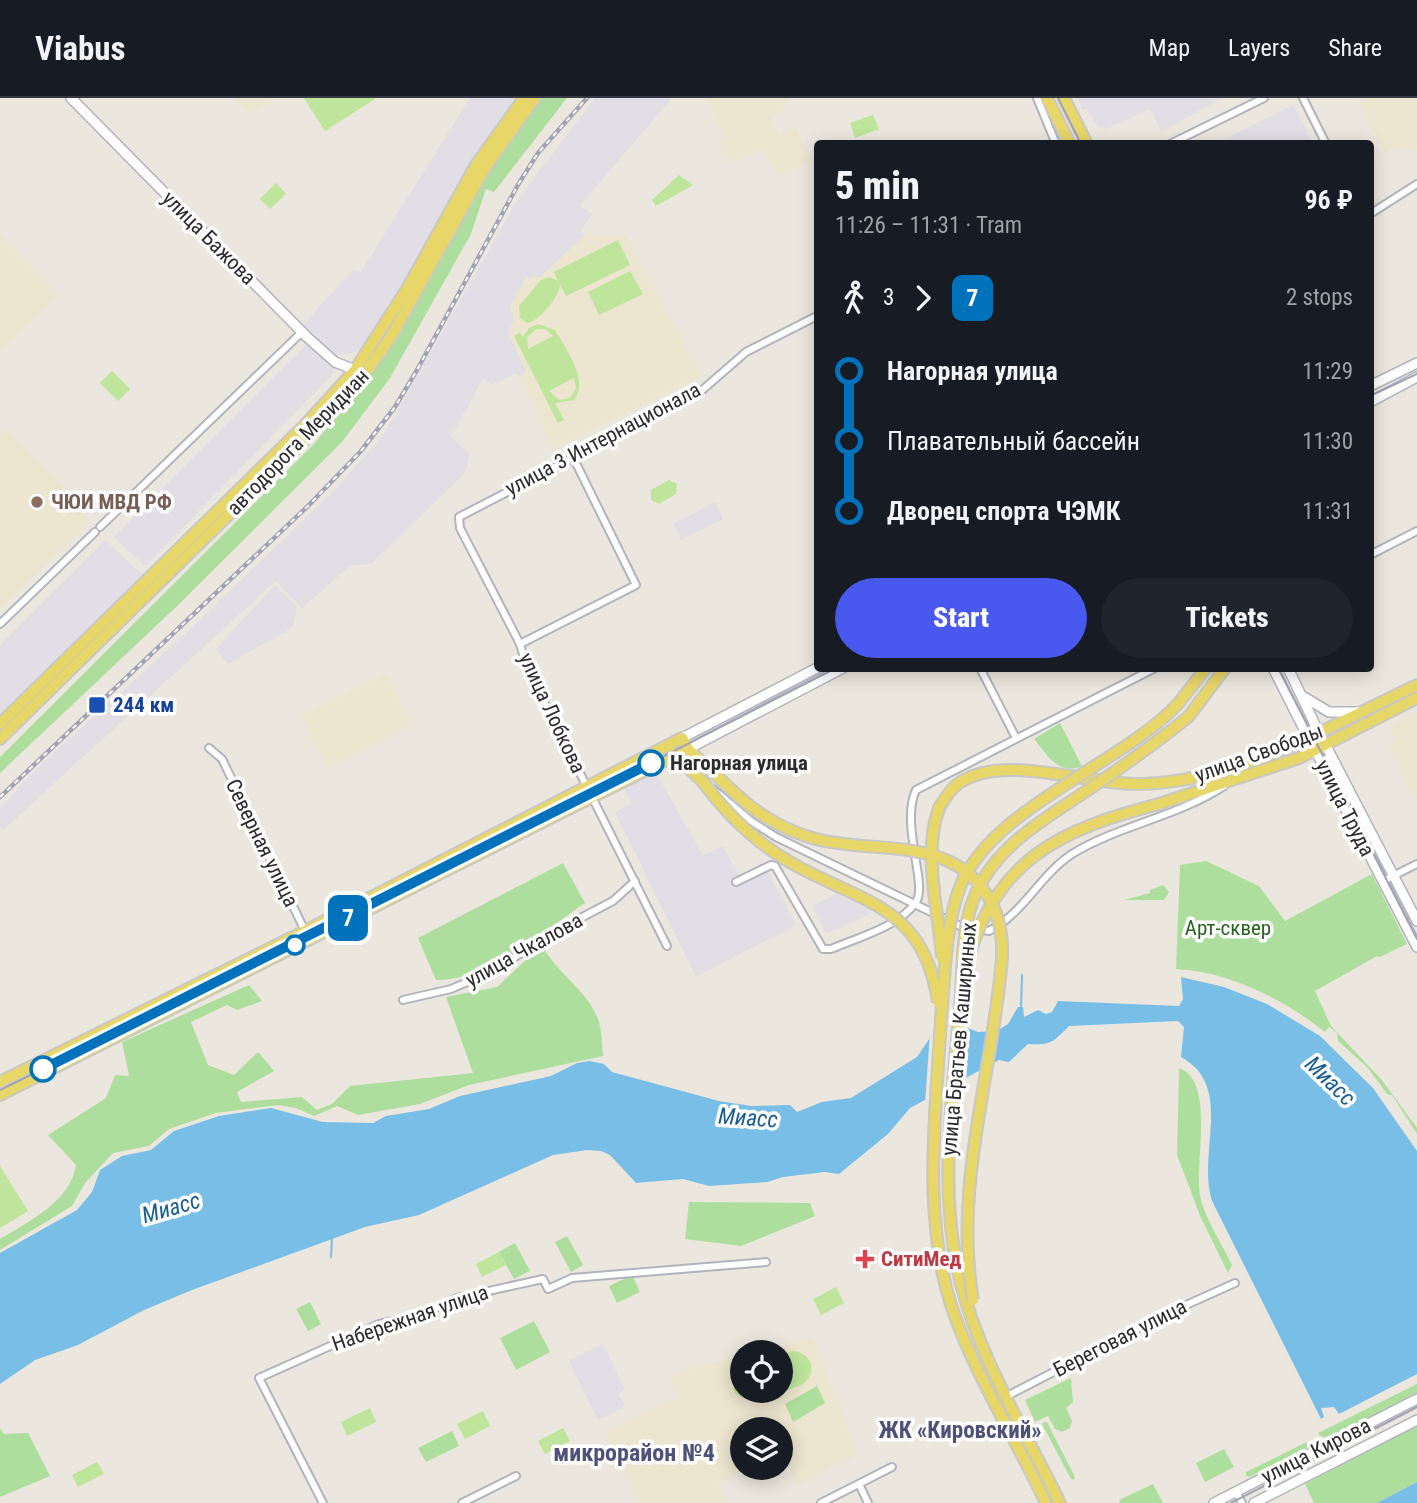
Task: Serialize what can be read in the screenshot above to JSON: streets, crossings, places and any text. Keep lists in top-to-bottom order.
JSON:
{
  "streets": {
    "main road": [
      "улица Бажова",
      "автодорога Меридиан",
      "улица Свободы",
      "улица Труда",
      "улица Братьев Кашириных",
      "улица Кирова"
    ],
    "street": [
      "улица 3 Интернационала",
      "улица Лобкова",
      "Северная улица",
      "улица Чкалова",
      "Набережная улица",
      "Береговая улица"
    ]
  },
  "crossings": [
    ["улица Бажова", "автодорога Меридиан"],
    ["улица 3 Интернационала", "улица Лобкова"],
    ["улица Лобкова", "улица Чкалова"],
    ["улица Свободы", "улица Труда"],
    ["улица Свободы", "улица Братьев Кашириных"]
  ],
  "districts": ["ЖК «Кировский»", "микрорайон №4"],
  "water": ["Миасс"],
  "parks": ["Арт-сквер"],
  "places": {
    "other": ["ЧЮИ МВД РФ", "Нагорная улица"],
    "transit": ["244 км"],
    "health": ["СитиМед"]
  },
  "lines": ["tram line 7"],
  "page": {
    "header": "Viabus",
    "nav": ["Map", "Layers", "Share"],
    "on_map": "7",
    "heading": ["5 min", "11:26 – 11:31 · Tram", "96 ₽"],
    "legs": ["3", "7", "2 stops"],
    "list": [
      {
        "name": "Нагорная улица",
        "value": "11:29"
      },
      {
        "name": "Плавательный бассейн",
        "value": "11:30"
      },
      {
        "name": "Дворец спорта ЧЭМК",
        "value": "11:31"
      }
    ],
    "buttons": ["Start", "Tickets"]
  }
}
